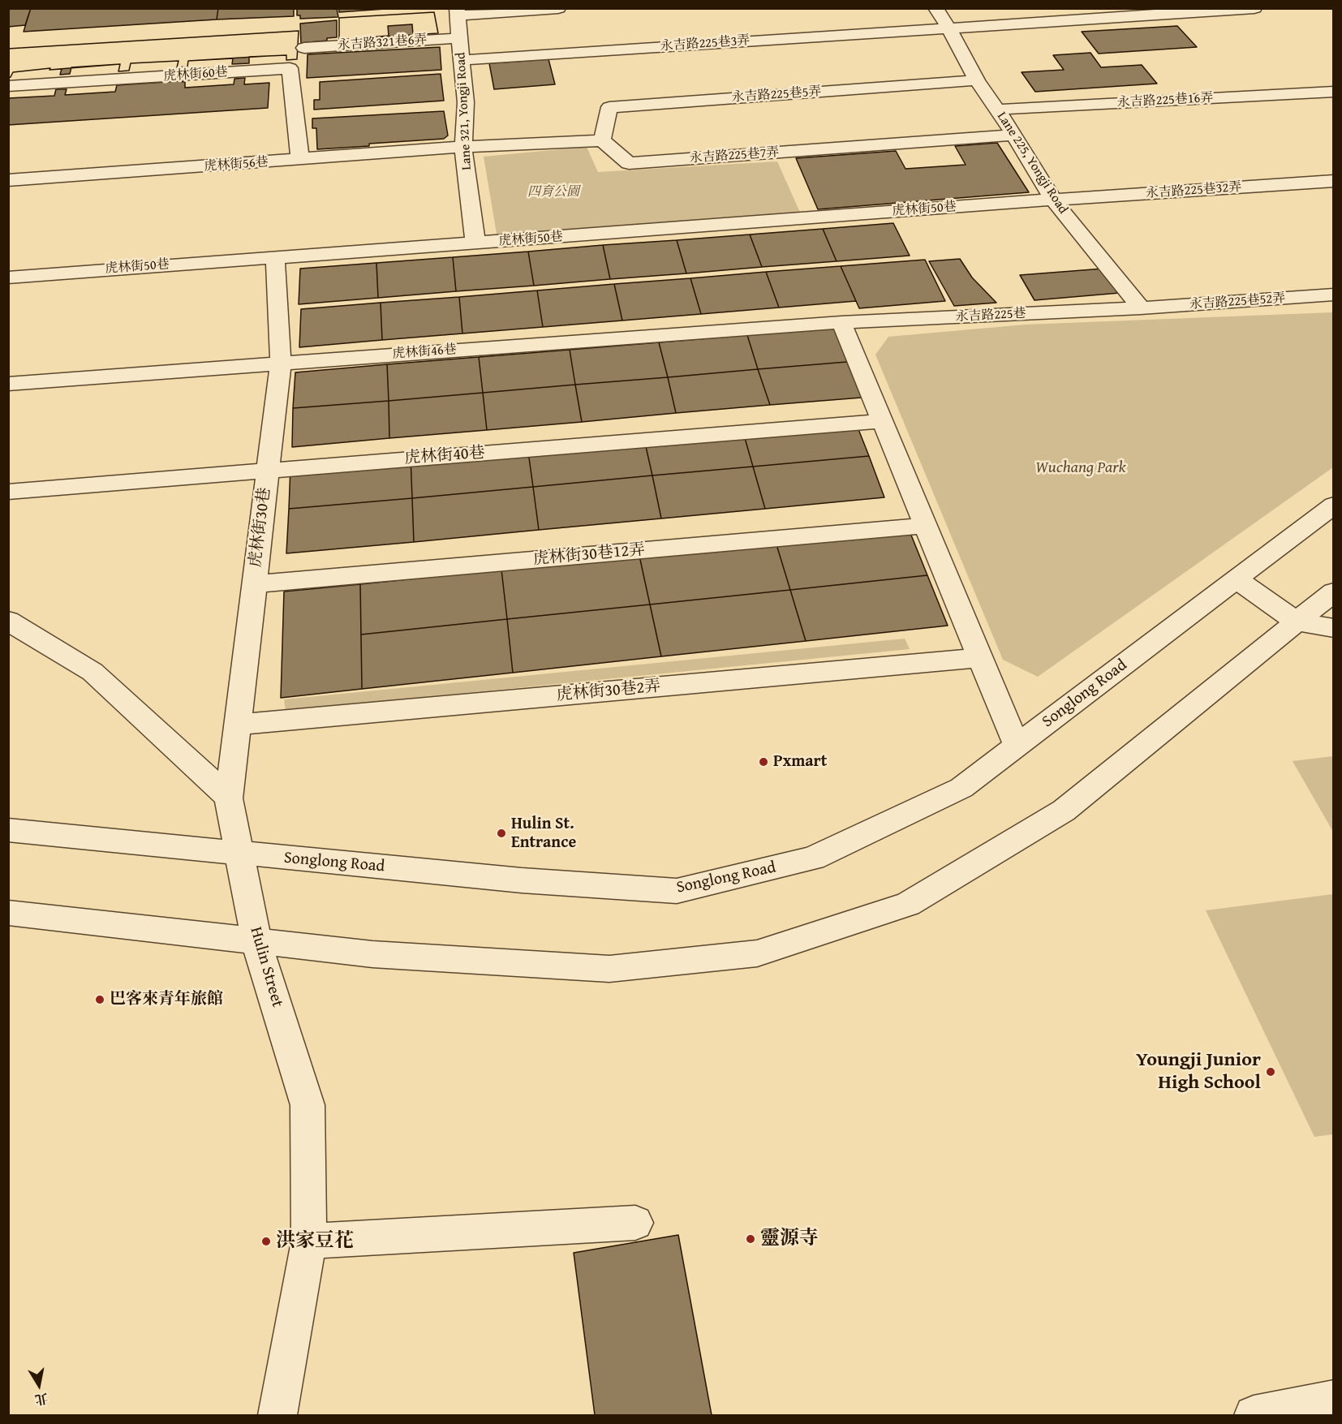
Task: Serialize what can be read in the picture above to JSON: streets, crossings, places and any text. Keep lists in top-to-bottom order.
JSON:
{
  "streets": {
    "street": [
      "永吉路321巷6弄",
      "永吉路225巷3弄",
      "虎林街60巷",
      "永吉路225巷5弄",
      "永吉路225巷16弄",
      "Lane 321, Yongji Road",
      "永吉路225巷7弄",
      "Lane 225, Yongji Road",
      "虎林街56巷",
      "永吉路225巷32弄",
      "虎林街50巷",
      "永吉路225巷52弄",
      "永吉路225巷",
      "虎林街46巷",
      "虎林街40巷",
      "虎林街30巷",
      "虎林街30巷12弄",
      "虎林街30巷2弄",
      "Songlong Road",
      "Hulin Street"
    ]
  },
  "crossings": [
    ["永吉路321巷6弄", "Lane 321, Yongji Road"],
    ["永吉路225巷3弄", "Lane 321, Yongji Road"],
    ["永吉路225巷3弄", "Lane 225, Yongji Road"],
    ["虎林街60巷", "虎林街56巷"],
    ["永吉路225巷5弄", "永吉路225巷7弄"],
    ["永吉路225巷5弄", "Lane 225, Yongji Road"],
    ["永吉路225巷16弄", "Lane 225, Yongji Road"],
    ["Lane 321, Yongji Road", "虎林街56巷"],
    ["Lane 321, Yongji Road", "虎林街50巷"],
    ["永吉路225巷7弄", "Lane 225, Yongji Road"],
    ["Lane 225, Yongji Road", "永吉路225巷32弄"],
    ["Lane 225, Yongji Road", "虎林街50巷"],
    ["Lane 225, Yongji Road", "永吉路225巷52弄"],
    ["Lane 225, Yongji Road", "永吉路225巷"],
    ["永吉路225巷32弄", "虎林街50巷"],
    ["虎林街50巷", "虎林街30巷"],
    ["永吉路225巷52弄", "永吉路225巷"],
    ["永吉路225巷", "虎林街46巷"],
    ["虎林街46巷", "虎林街30巷"],
    ["虎林街40巷", "虎林街30巷"],
    ["虎林街30巷", "虎林街30巷12弄"],
    ["虎林街30巷", "虎林街30巷2弄"],
    ["虎林街30巷", "Hulin Street"],
    ["Songlong Road", "Hulin Street"]
  ],
  "parks": ["四育公園", "Wuchang Park"],
  "places": [
    "Pxmart",
    "Hulin St. Entrance",
    "巴客來青年旅館",
    "Youngji Junior High School",
    "靈源寺",
    "洪家豆花"
  ],
  "north": "bottom"
}
